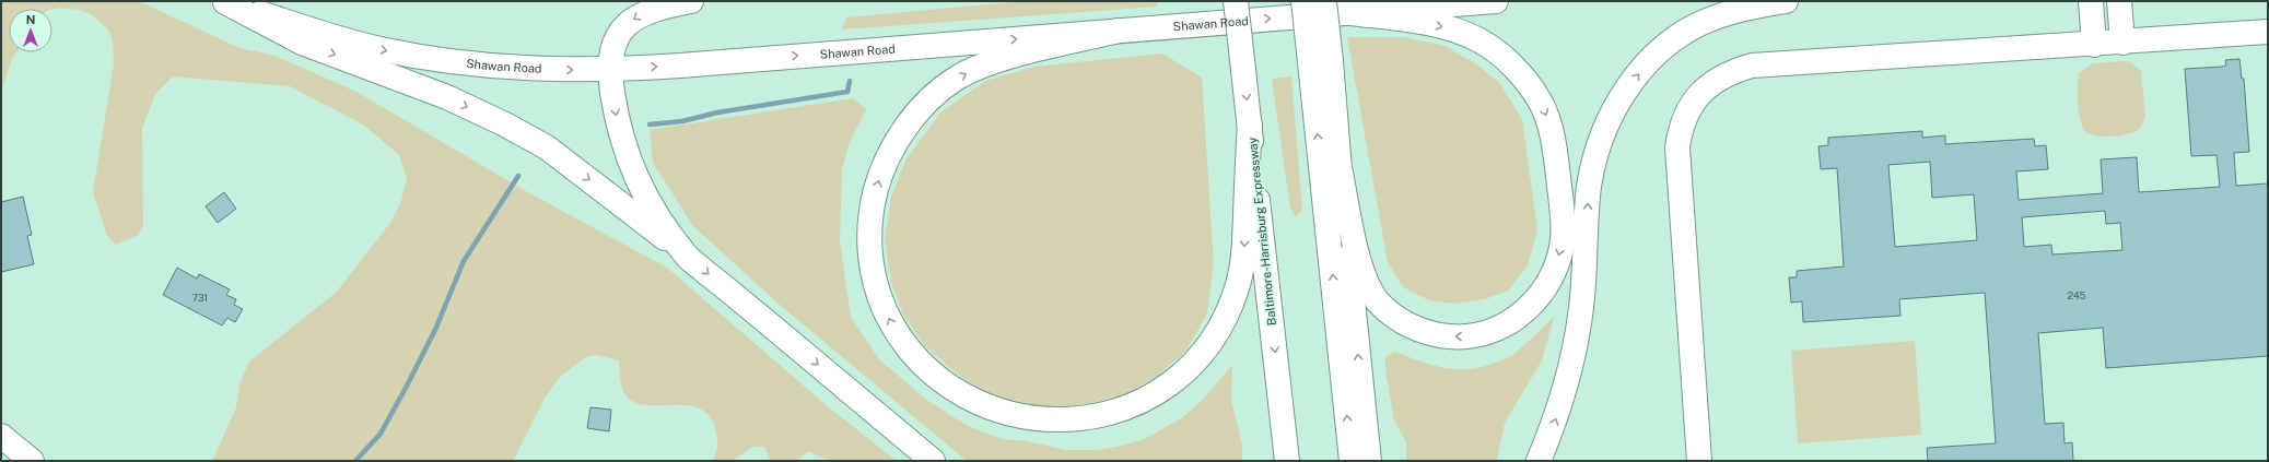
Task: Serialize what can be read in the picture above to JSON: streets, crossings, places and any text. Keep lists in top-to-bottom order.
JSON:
{
  "streets": {
    "main road": ["Shawan Road", "Baltimore-Harrisburg Expressway"]
  },
  "one_way": ["Shawan Road"],
  "house_numbers": ["245", "731"],
  "north": "top"
}
